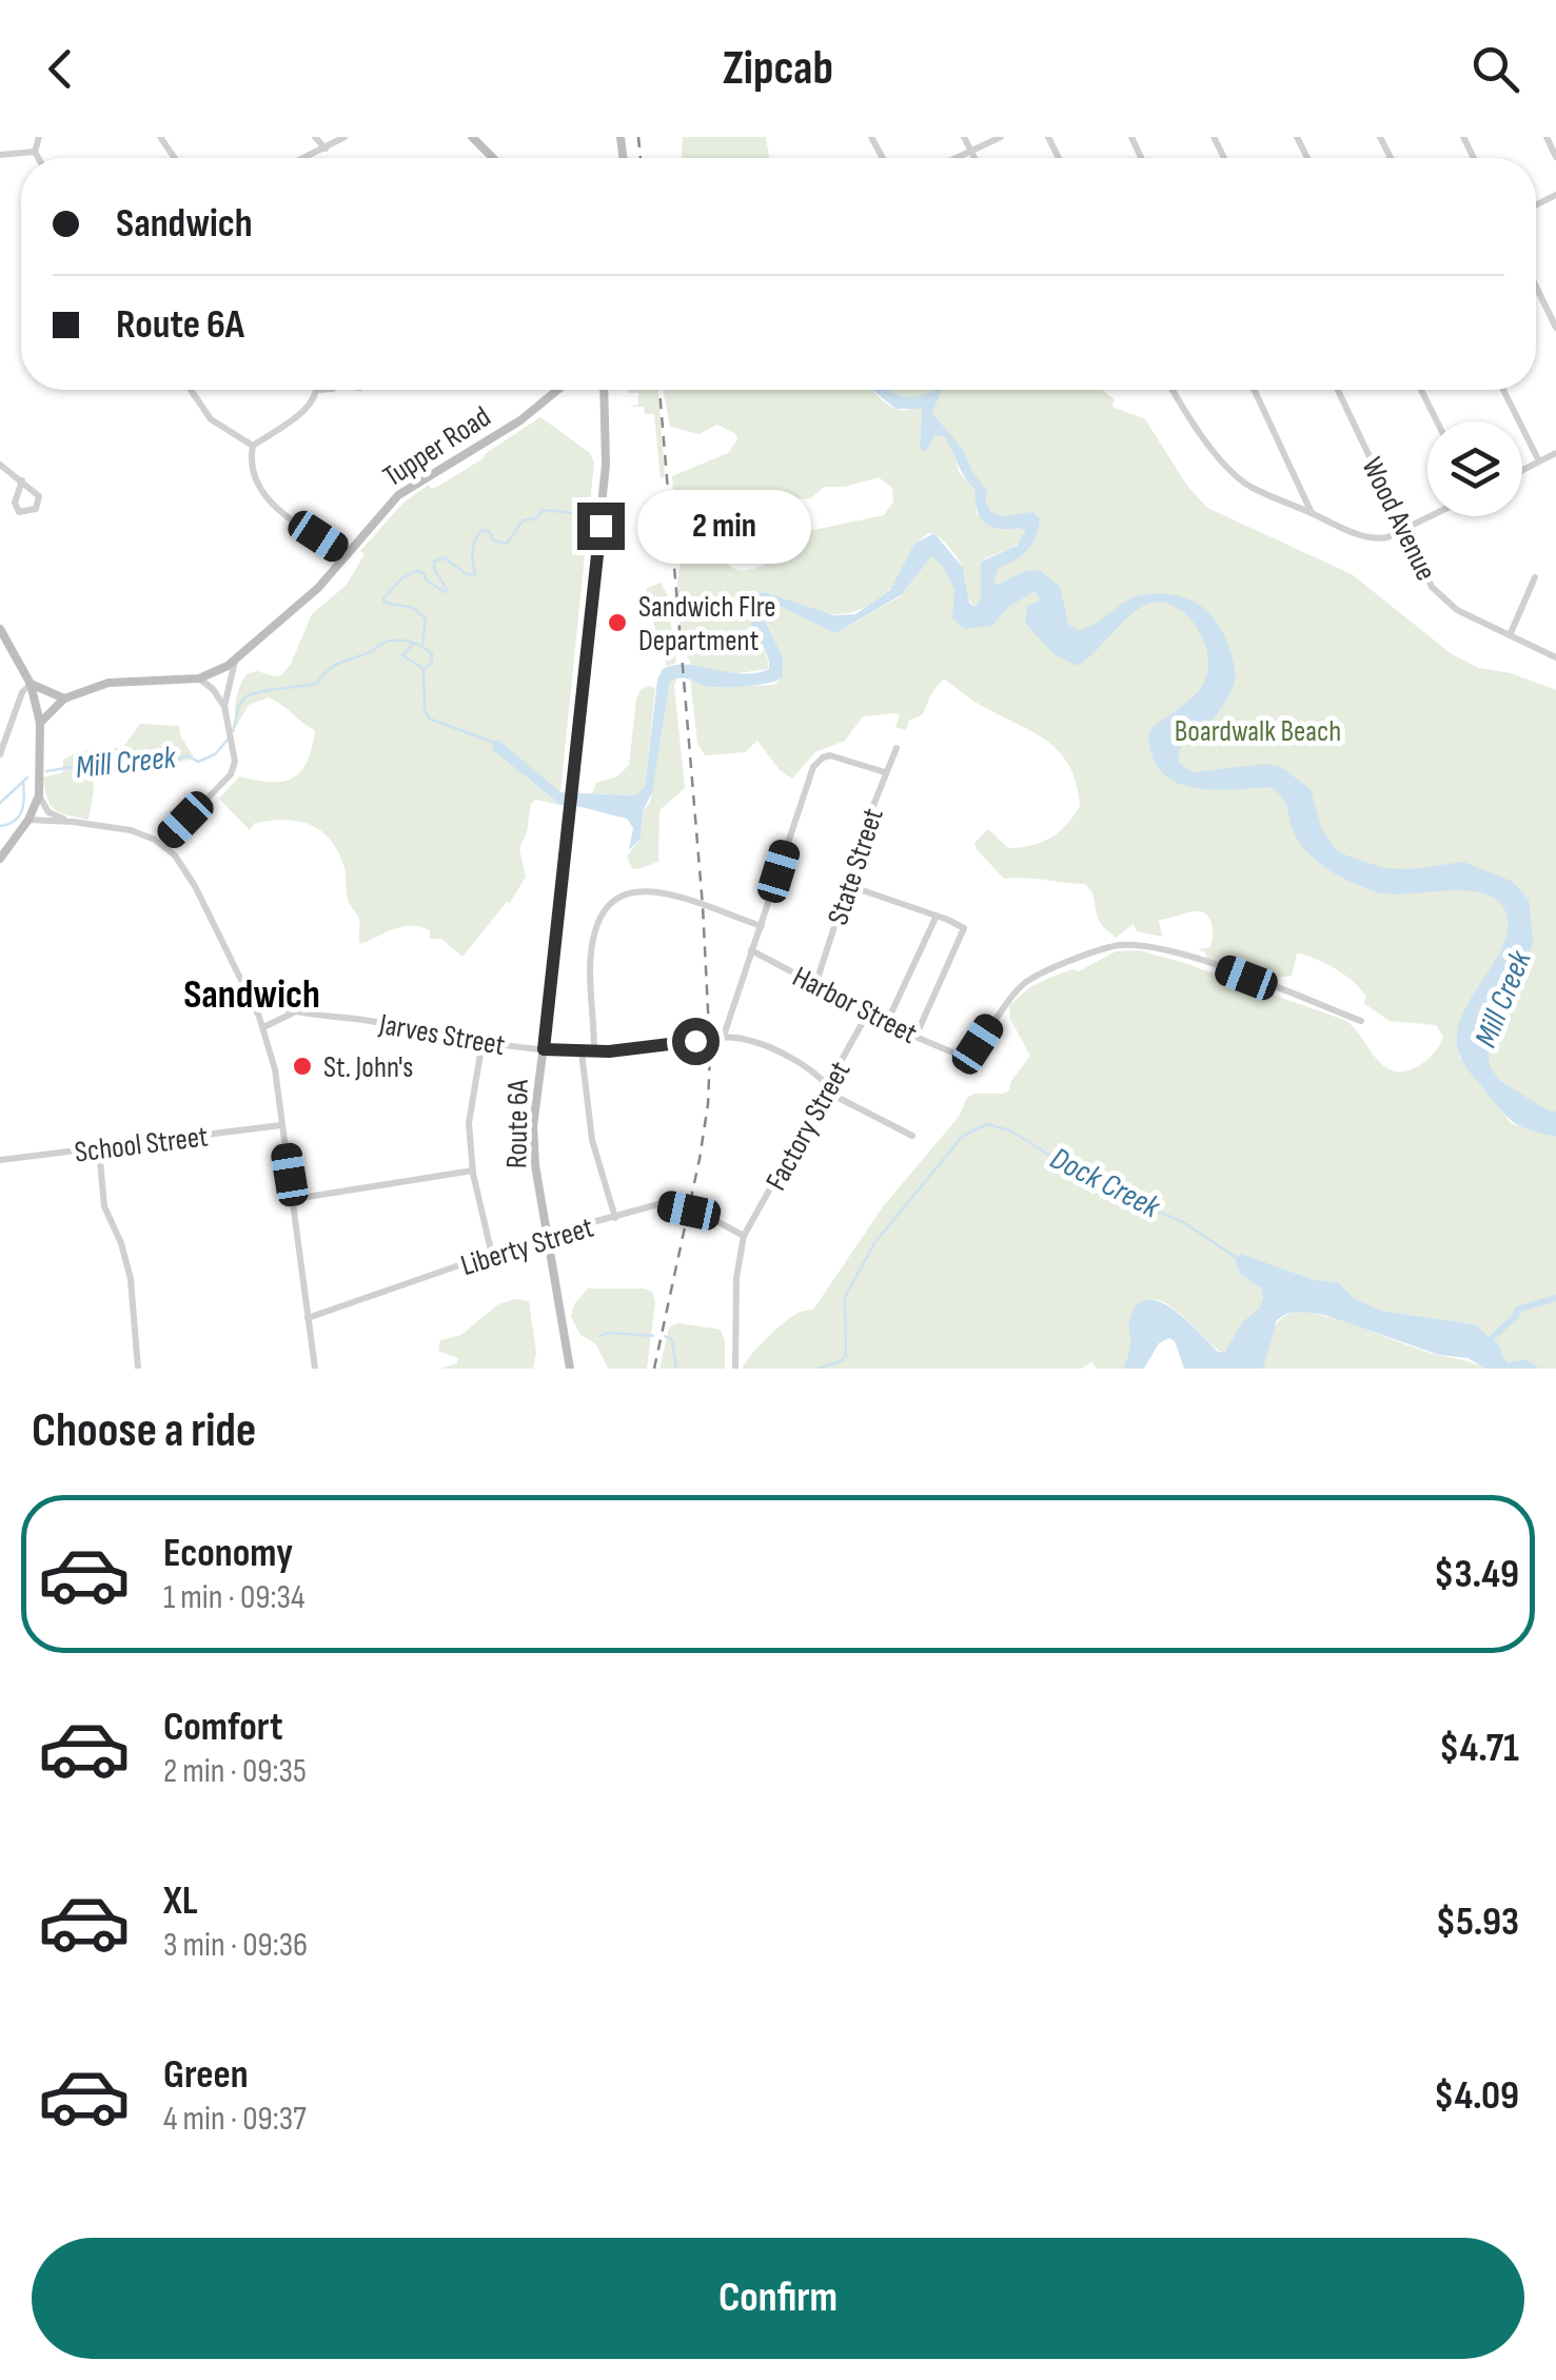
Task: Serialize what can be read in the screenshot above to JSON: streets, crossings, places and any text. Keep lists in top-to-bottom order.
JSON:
{
  "streets": {
    "main road": ["Tupper Road", "Route 6A"],
    "street": [
      "Wood Avenue",
      "State Street",
      "Harbor Street",
      "Jarves Street",
      "Factory Street",
      "School Street",
      "Liberty Street"
    ]
  },
  "crossings": [
    ["State Street", "Harbor Street"],
    ["Harbor Street", "Factory Street"],
    ["Jarves Street", "Route 6A"],
    ["Jarves Street", "Factory Street"],
    ["Route 6A", "Liberty Street"],
    ["Factory Street", "Liberty Street"]
  ],
  "districts": ["Sandwich"],
  "water": ["Mill Creek", "Dock Creek"],
  "parks": ["Boardwalk Beach"],
  "places": ["Sandwich FIre Department", "St. John's"],
  "page": {
    "header": "Zipcab",
    "banner": ["Sandwich", "Route 6A"],
    "bubble": "2 min",
    "heading": "Choose a ride",
    "list": [
      {
        "name": "Economy",
        "note": "1 min · 09:34",
        "value": "$3.49"
      },
      {
        "name": "Comfort",
        "note": "2 min · 09:35",
        "value": "$4.71"
      },
      {
        "name": "XL",
        "note": "3 min · 09:36",
        "value": "$5.93"
      },
      {
        "name": "Green",
        "note": "4 min · 09:37",
        "value": "$4.09"
      }
    ],
    "buttons": "Confirm"
  }
}
